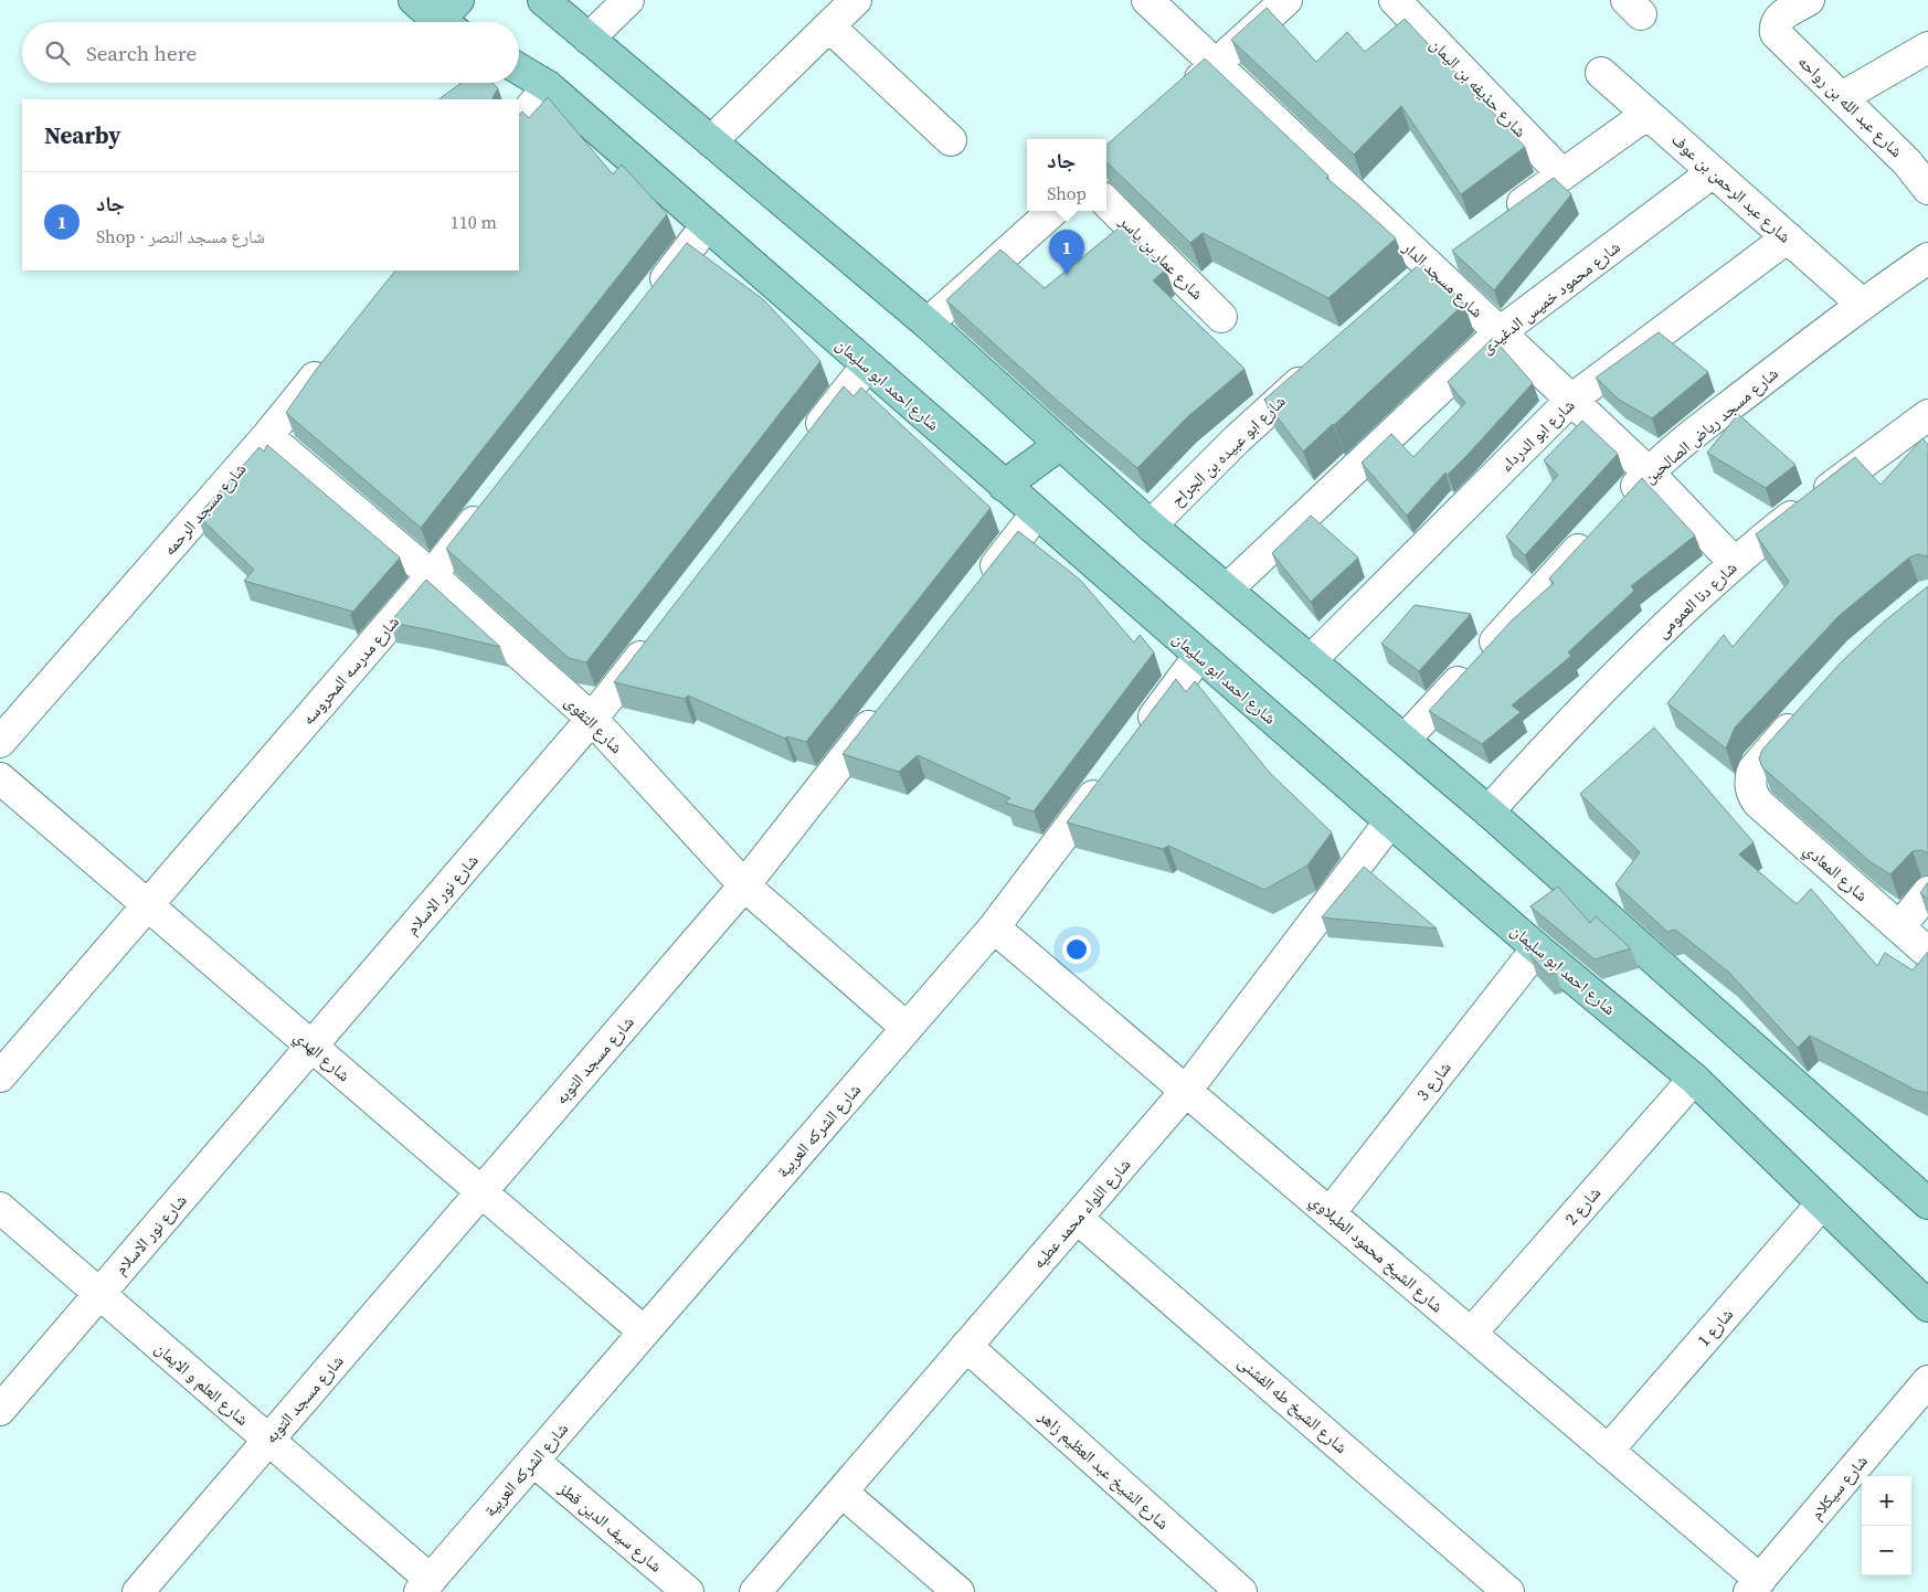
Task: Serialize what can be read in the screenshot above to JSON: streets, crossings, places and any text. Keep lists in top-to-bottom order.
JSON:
{
  "streets": {
    "main road": ["شارع احمد ابو سليمان"],
    "street": [
      "شارع حذيفه بن اليمان",
      "شارع عبد الله بن رواحه",
      "شارع عبد الرحمن بن عوف",
      "شارع عمار بن ياسر",
      "شارع مسجد الدار",
      "شارع محمود خميس الدغيدى",
      "شارع مسجد رياض الصالحين",
      "شارع ابو الدرداء",
      "شارع ابو عبيده بن الجراح",
      "شارع مسجد الرحمه",
      "شارع دنا العمومى",
      "شارع مدرسه المحروسه",
      "شارع التقوى",
      "شارع المعادي",
      "شارع نور الاسلام",
      "شارع الهدي",
      "شارع مسجد التوبه",
      "شارع 3",
      "شارع الشركه العربية",
      "شارع 2",
      "شارع اللواء محمد عطيه",
      "شارع الشيخ محمود الطبلاوي",
      "شارع 1",
      "شارع العلم و الايمان",
      "شارع الشيخ طه الفشنى",
      "شارع الشيخ عبد العظيم زاهر",
      "شارع سيكلام",
      "شارع سيف الدين قطز"
    ]
  },
  "crossings": [
    ["شارع عبد الرحمن بن عوف", "شارع محمود خميس الدغيدى"],
    ["شارع عبد الرحمن بن عوف", "شارع مسجد رياض الصالحين"],
    ["شارع عبد الرحمن بن عوف", "شارع ابو الدرداء"],
    ["شارع مسجد الدار", "شارع محمود خميس الدغيدى"],
    ["شارع مسجد الدار", "شارع مسجد رياض الصالحين"],
    ["شارع مسجد الدار", "شارع ابو الدرداء"],
    ["شارع مسجد الدار", "شارع دنا العمومى"],
    ["شارع احمد ابو سليمان", "شارع 3"],
    ["شارع احمد ابو سليمان", "شارع 2"],
    ["شارع احمد ابو سليمان", "شارع اللواء محمد عطيه"],
    ["شارع احمد ابو سليمان", "شارع 1"],
    ["شارع مسجد الرحمه", "شارع التقوى"],
    ["شارع مدرسه المحروسه", "شارع التقوى"],
    ["شارع مدرسه المحروسه", "شارع الهدي"],
    ["شارع التقوى", "شارع نور الاسلام"],
    ["شارع التقوى", "شارع مسجد التوبه"],
    ["شارع التقوى", "شارع الشركه العربية"],
    ["شارع نور الاسلام", "شارع الهدي"],
    ["شارع نور الاسلام", "شارع العلم و الايمان"],
    ["شارع الهدي", "شارع مسجد التوبه"],
    ["شارع الهدي", "شارع الشركه العربية"],
    ["شارع مسجد التوبه", "شارع العلم و الايمان"],
    ["شارع 3", "شارع الشيخ محمود الطبلاوي"],
    ["شارع الشركه العربية", "شارع الشيخ محمود الطبلاوي"],
    ["شارع الشركه العربية", "شارع العلم و الايمان"],
    ["شارع الشركه العربية", "شارع سيف الدين قطز"],
    ["شارع 2", "شارع الشيخ محمود الطبلاوي"],
    ["شارع اللواء محمد عطيه", "شارع الشيخ محمود الطبلاوي"],
    ["شارع اللواء محمد عطيه", "شارع الشيخ طه الفشنى"],
    ["شارع اللواء محمد عطيه", "شارع الشيخ عبد العظيم زاهر"],
    ["شارع الشيخ محمود الطبلاوي", "شارع 1"],
    ["شارع الشيخ محمود الطبلاوي", "شارع سيكلام"]
  ],
  "page": {
    "search": "Search here",
    "heading": "Nearby",
    "popup": ["جاد", "Shop"],
    "list": [
      {
        "mark": "1",
        "name": "جاد",
        "note": "Shop · شارع مسجد النصر",
        "value": "110 m"
      }
    ],
    "pins": "1",
    "map_buttons": ["+", "−"]
  }
}
